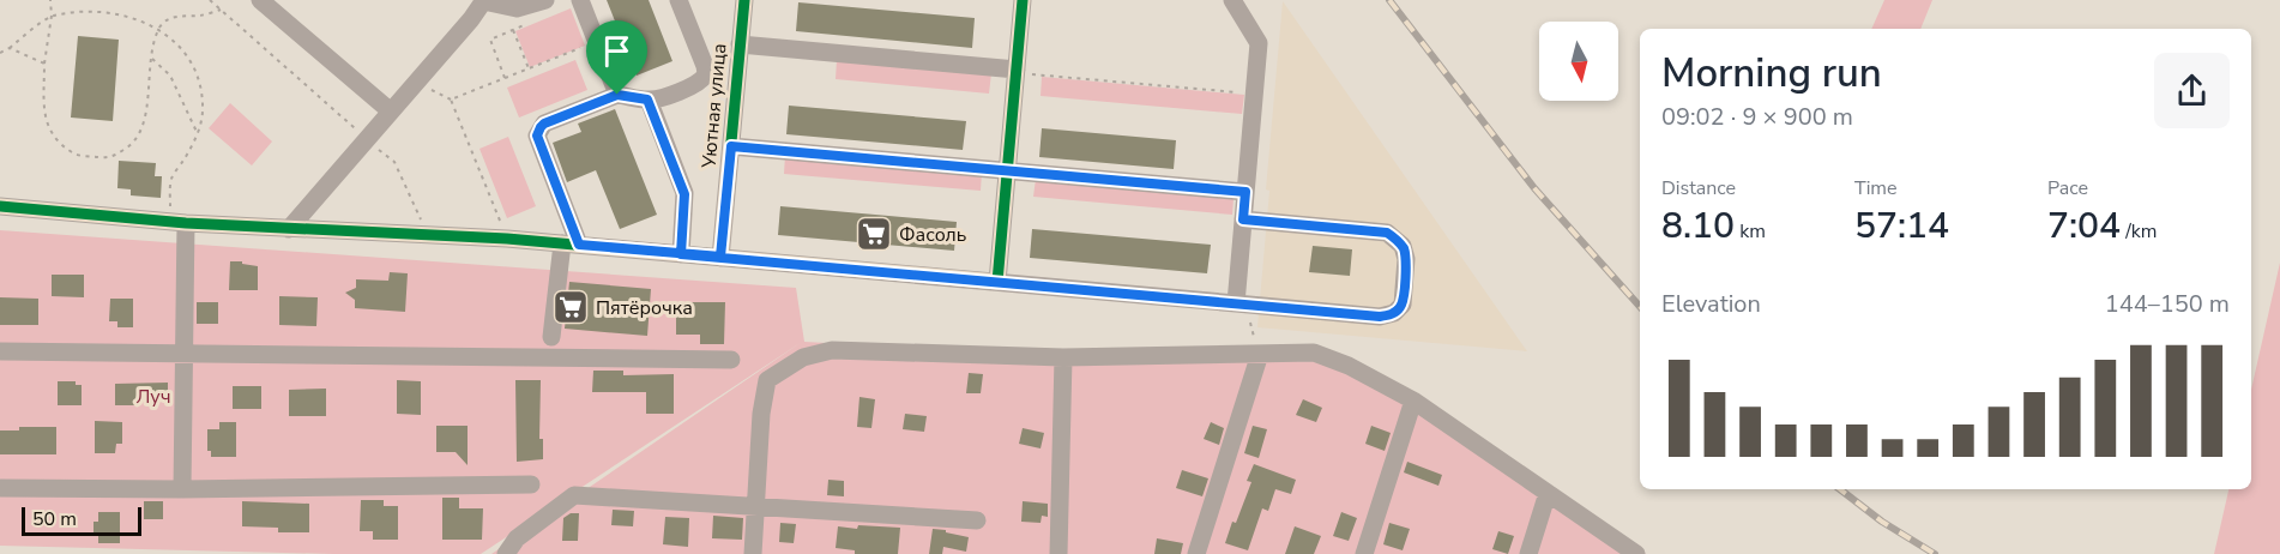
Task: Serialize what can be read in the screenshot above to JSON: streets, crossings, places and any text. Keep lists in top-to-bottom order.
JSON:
{
  "streets": {
    "street": ["Уютная улица"]
  },
  "parks": ["Луч"],
  "places": {
    "supermarket": ["Фасоль", "Пятёрочка"]
  },
  "scale_bar": "50 m",
  "north": "bottom",
  "page": {
    "heading": ["Morning run", "09:02 · 9 × 900 m"],
    "stats": [
      ["Distance", "8.10 km"],
      ["Time", "57:14"],
      ["Pace", "7:04 /km"]
    ],
    "chart": ["Elevation", "144–150 m"],
    "scale": "50 m"
  }
}
